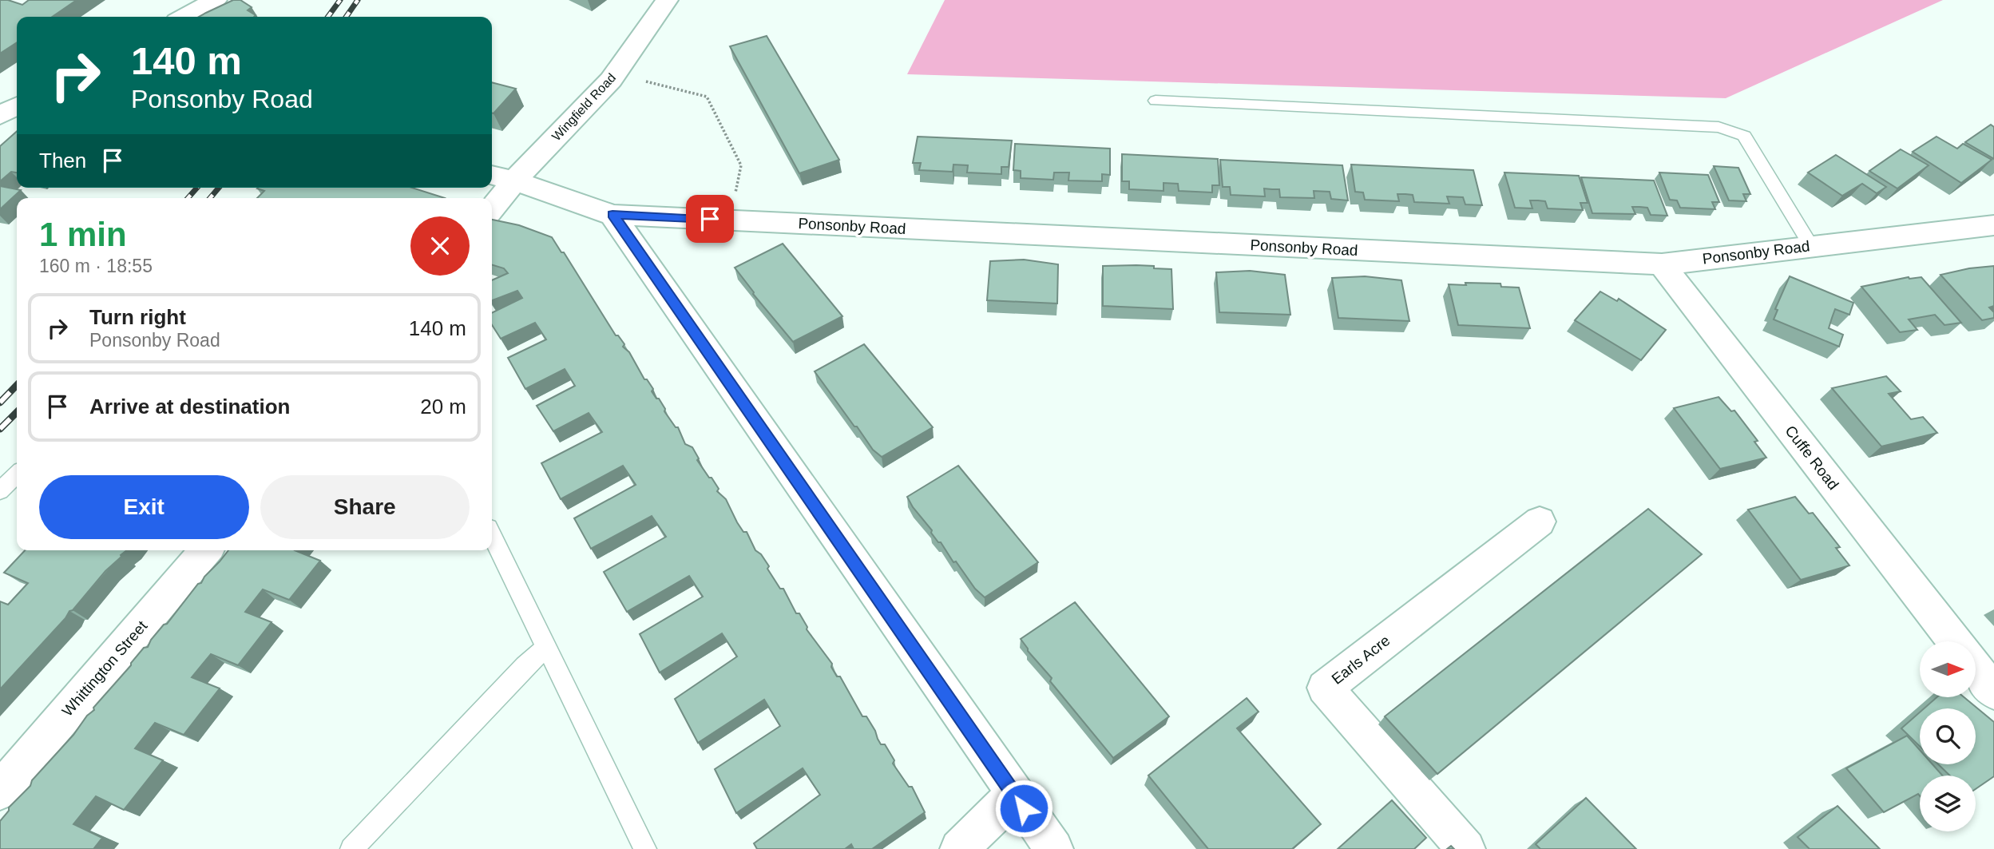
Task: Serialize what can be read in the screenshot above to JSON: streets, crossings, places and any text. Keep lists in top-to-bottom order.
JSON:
{
  "streets": {
    "street": [
      "Wingfield Road",
      "Ponsonby Road",
      "Cuffe Road",
      "Earls Acre",
      "Whittington Street"
    ]
  },
  "crossings": [
    ["Wingfield Road", "Ponsonby Road"],
    ["Ponsonby Road", "Cuffe Road"]
  ],
  "north": "right",
  "page": {
    "turn": ["140 m", "Ponsonby Road"],
    "then": "Then",
    "heading": ["1 min", "160 m · 18:55"],
    "list": [
      {
        "name": "Turn right",
        "note": "Ponsonby Road",
        "value": "140 m"
      },
      {
        "name": "Arrive at destination",
        "value": "20 m"
      }
    ],
    "buttons": ["Exit", "Share"]
  }
}
